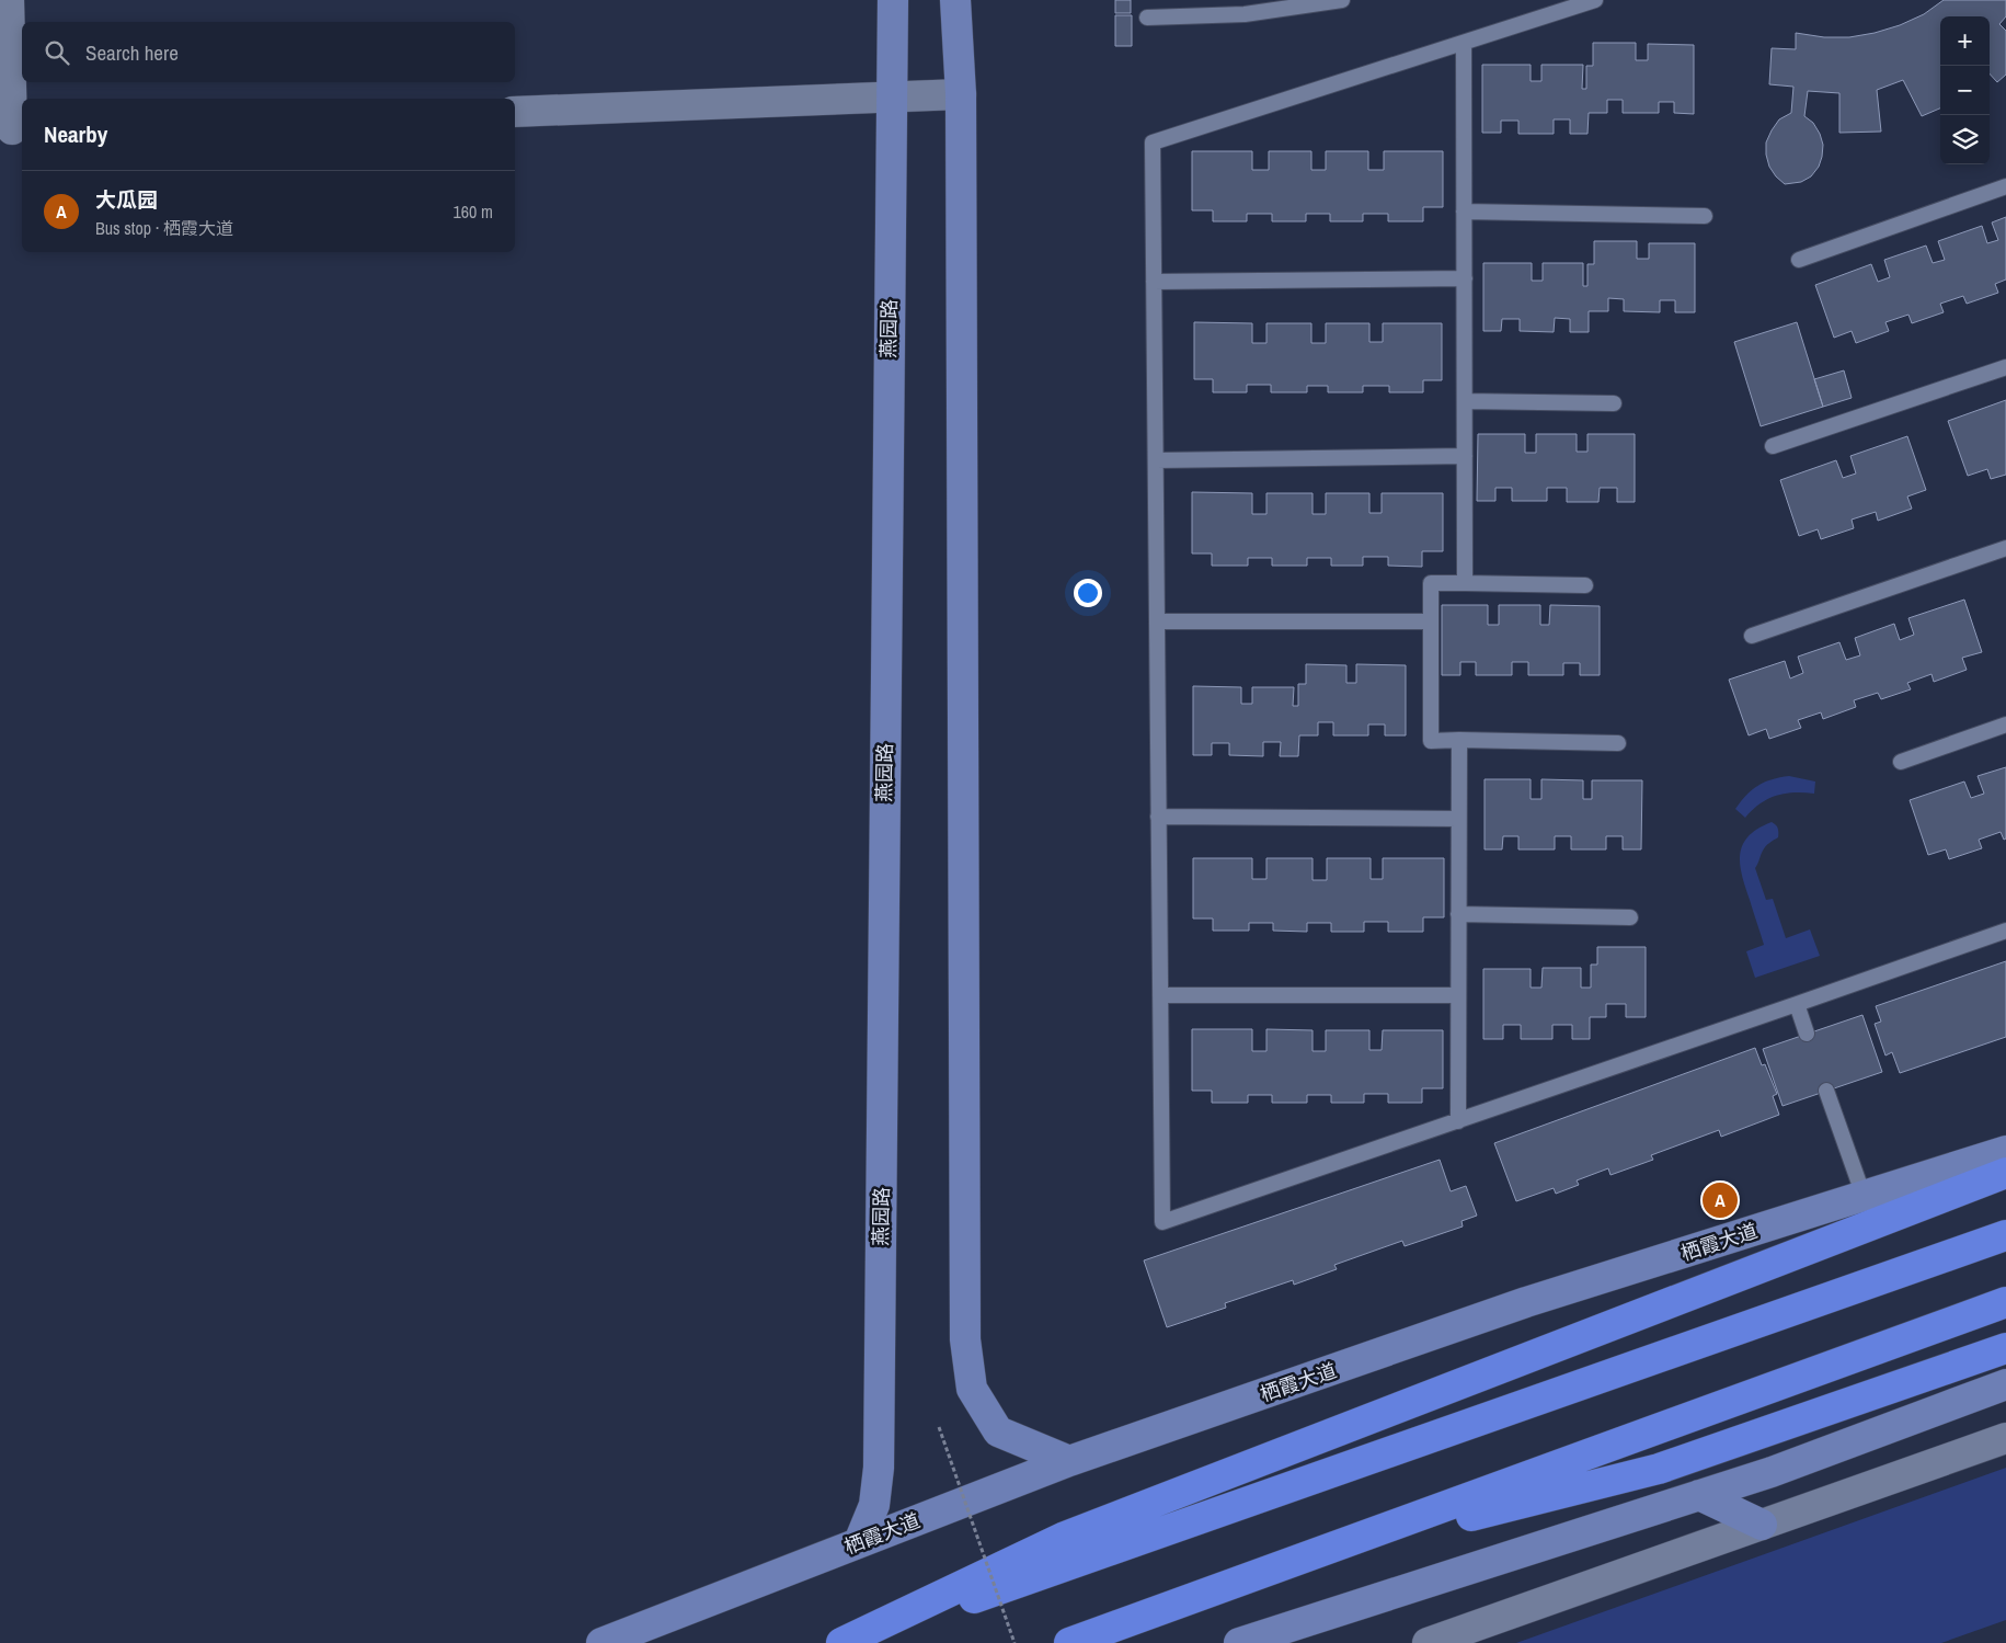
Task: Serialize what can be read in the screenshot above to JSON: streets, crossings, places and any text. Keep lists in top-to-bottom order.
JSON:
{
  "streets": {
    "main road": ["燕园路", "栖霞大道"]
  },
  "crossings": [
    ["燕园路", "栖霞大道"]
  ],
  "page": {
    "map_buttons": ["+", "−"],
    "search": "Search here",
    "heading": "Nearby",
    "list": [
      {
        "mark": "A",
        "name": "大瓜园",
        "note": "Bus stop · 栖霞大道",
        "value": "160 m"
      }
    ],
    "pins": "A"
  }
}
